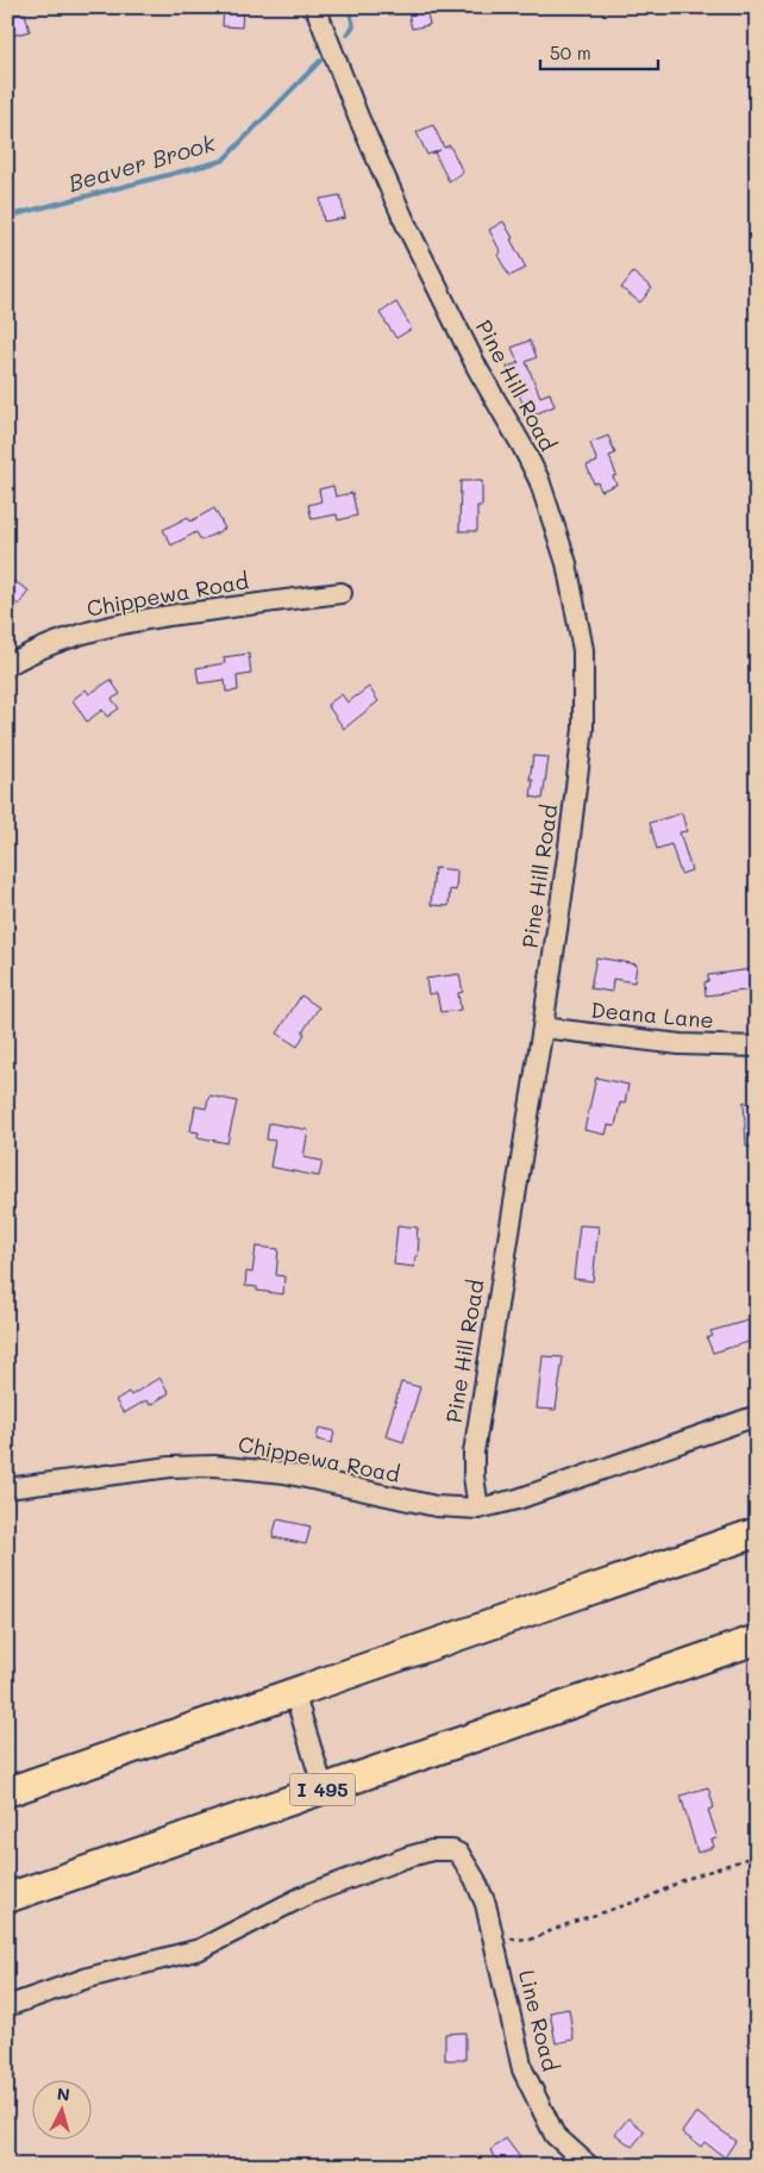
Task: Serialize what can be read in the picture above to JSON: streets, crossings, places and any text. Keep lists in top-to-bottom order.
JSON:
{
  "streets": {
    "highway": ["I 495"],
    "street": [
      "Pine Hill Road",
      "Chippewa Road",
      "Deana Lane",
      "Line Road"
    ]
  },
  "crossings": [
    ["Pine Hill Road", "Chippewa Road"],
    ["Pine Hill Road", "Deana Lane"]
  ],
  "water": ["Beaver Brook"],
  "scale_bar": "50 m",
  "north": "top"
}
